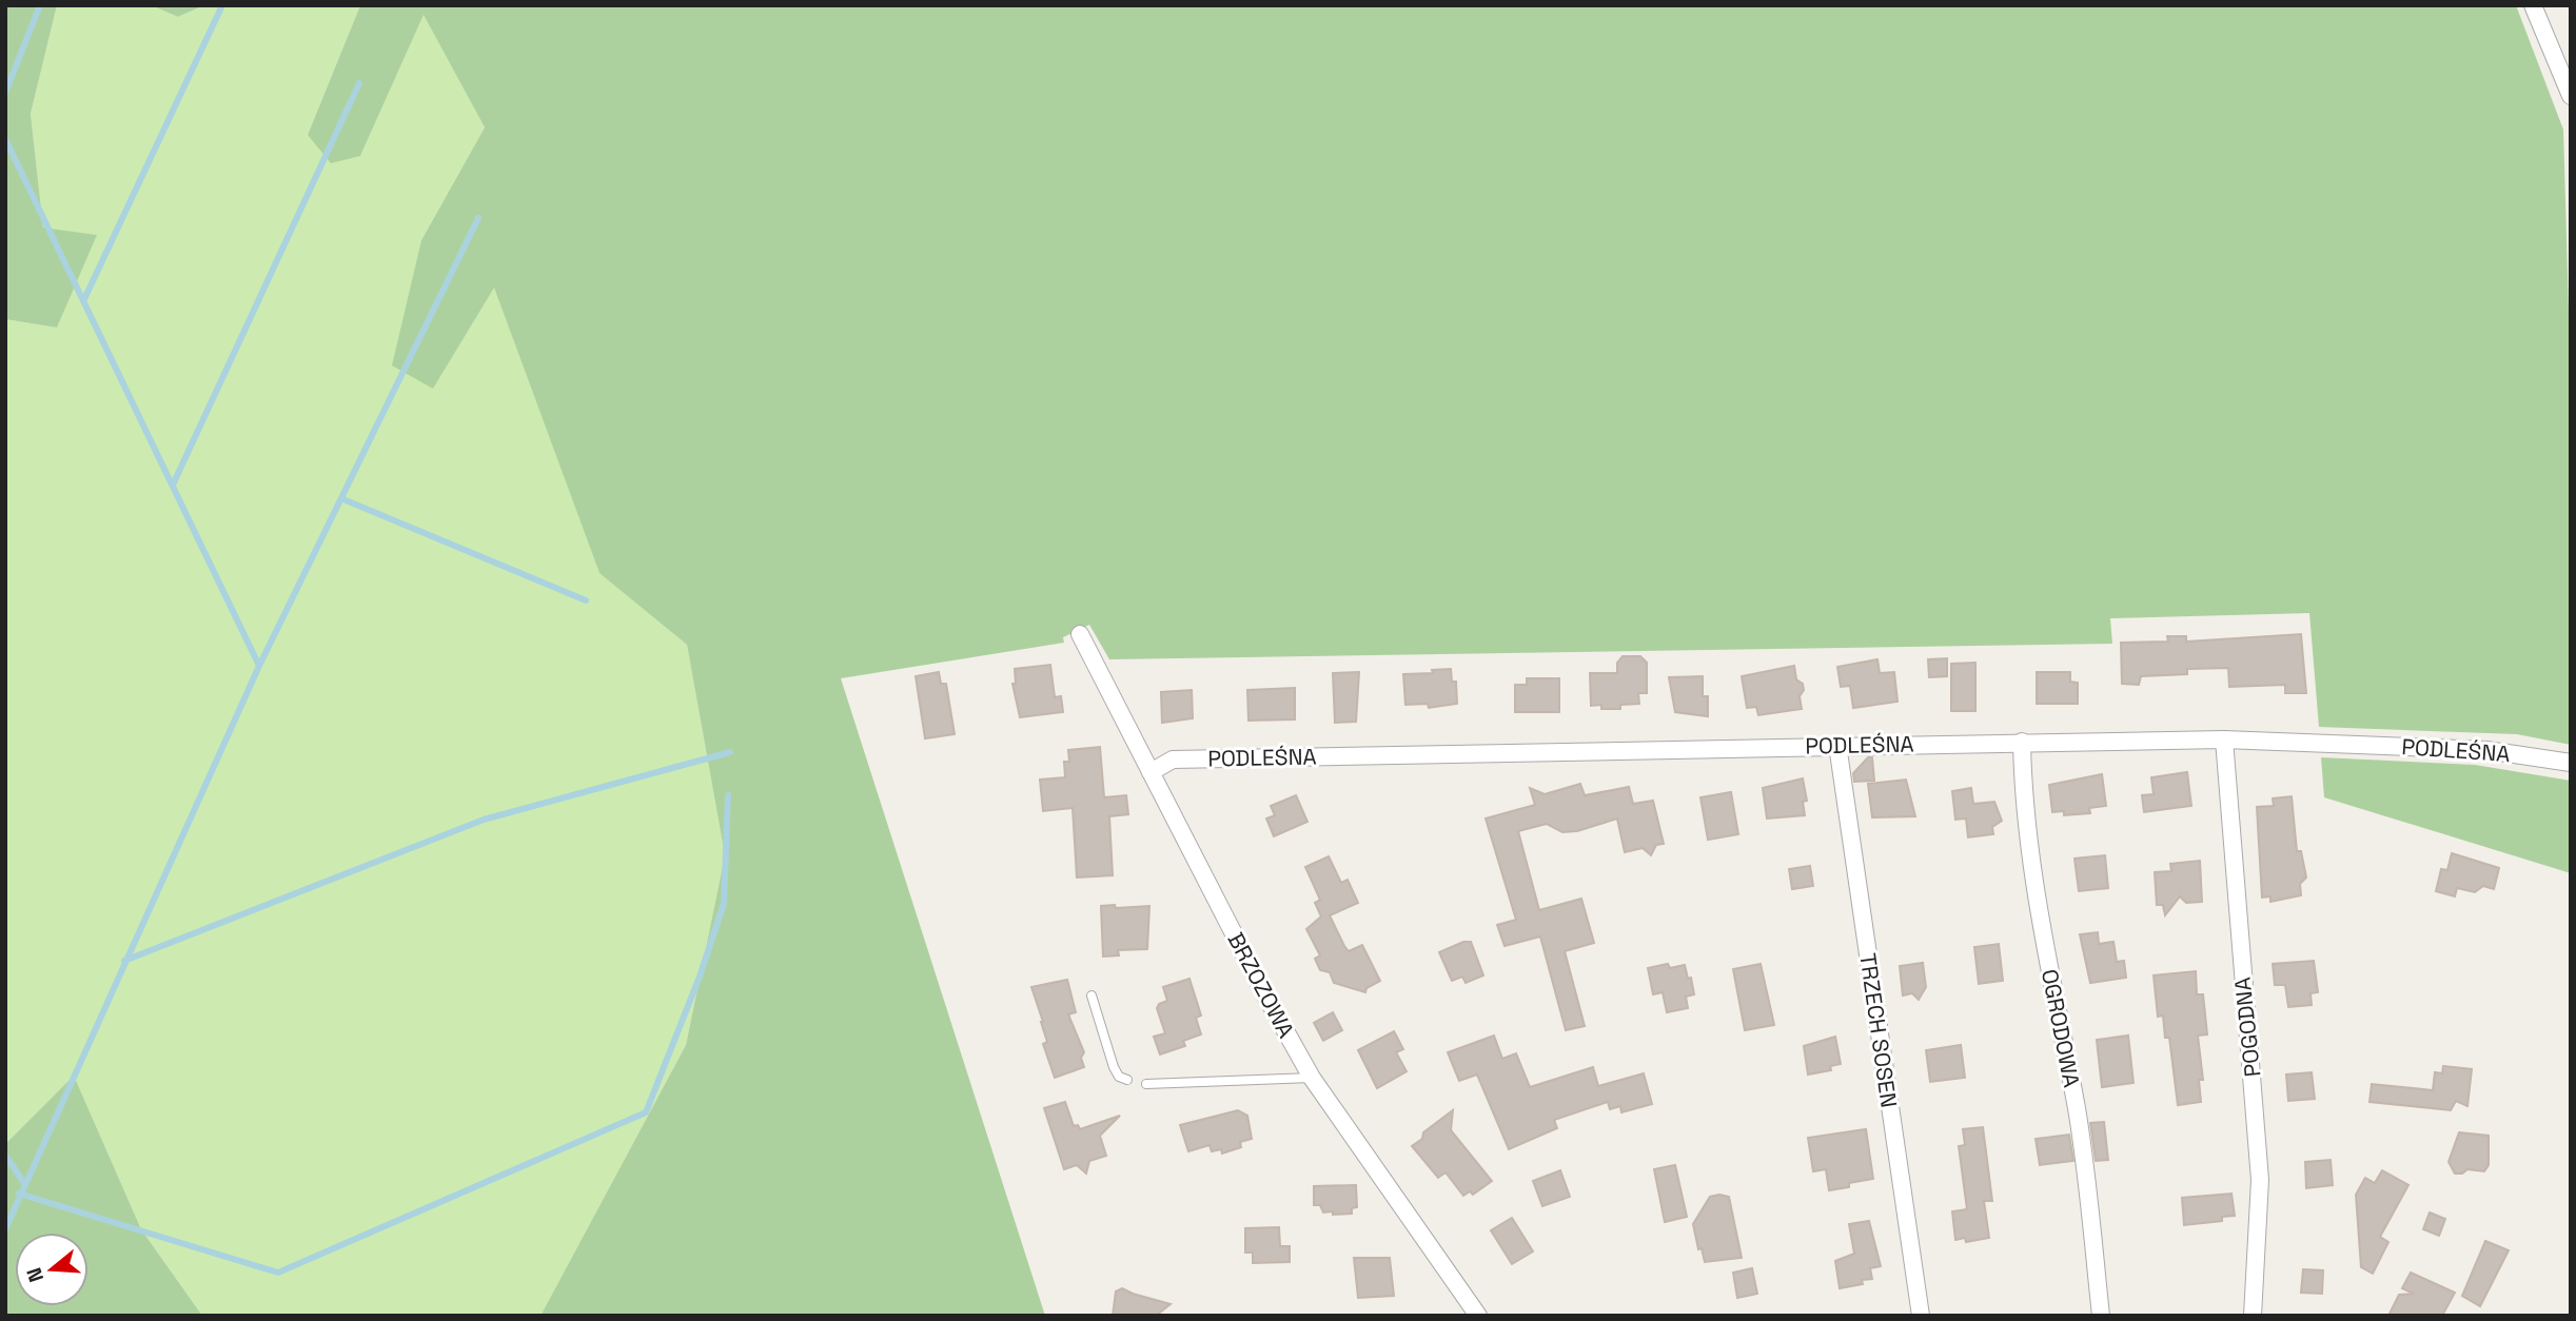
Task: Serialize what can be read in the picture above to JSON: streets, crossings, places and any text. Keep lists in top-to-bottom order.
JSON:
{
  "streets": {
    "street": [
      "PODLEŚNA",
      "BRZOZOWA",
      "POGODNA",
      "OGRODOWA",
      "TRZECH SOSEN"
    ]
  },
  "crossings": [
    ["PODLEŚNA", "BRZOZOWA"],
    ["PODLEŚNA", "POGODNA"],
    ["PODLEŚNA", "OGRODOWA"],
    ["PODLEŚNA", "TRZECH SOSEN"]
  ],
  "north": "left"
}
